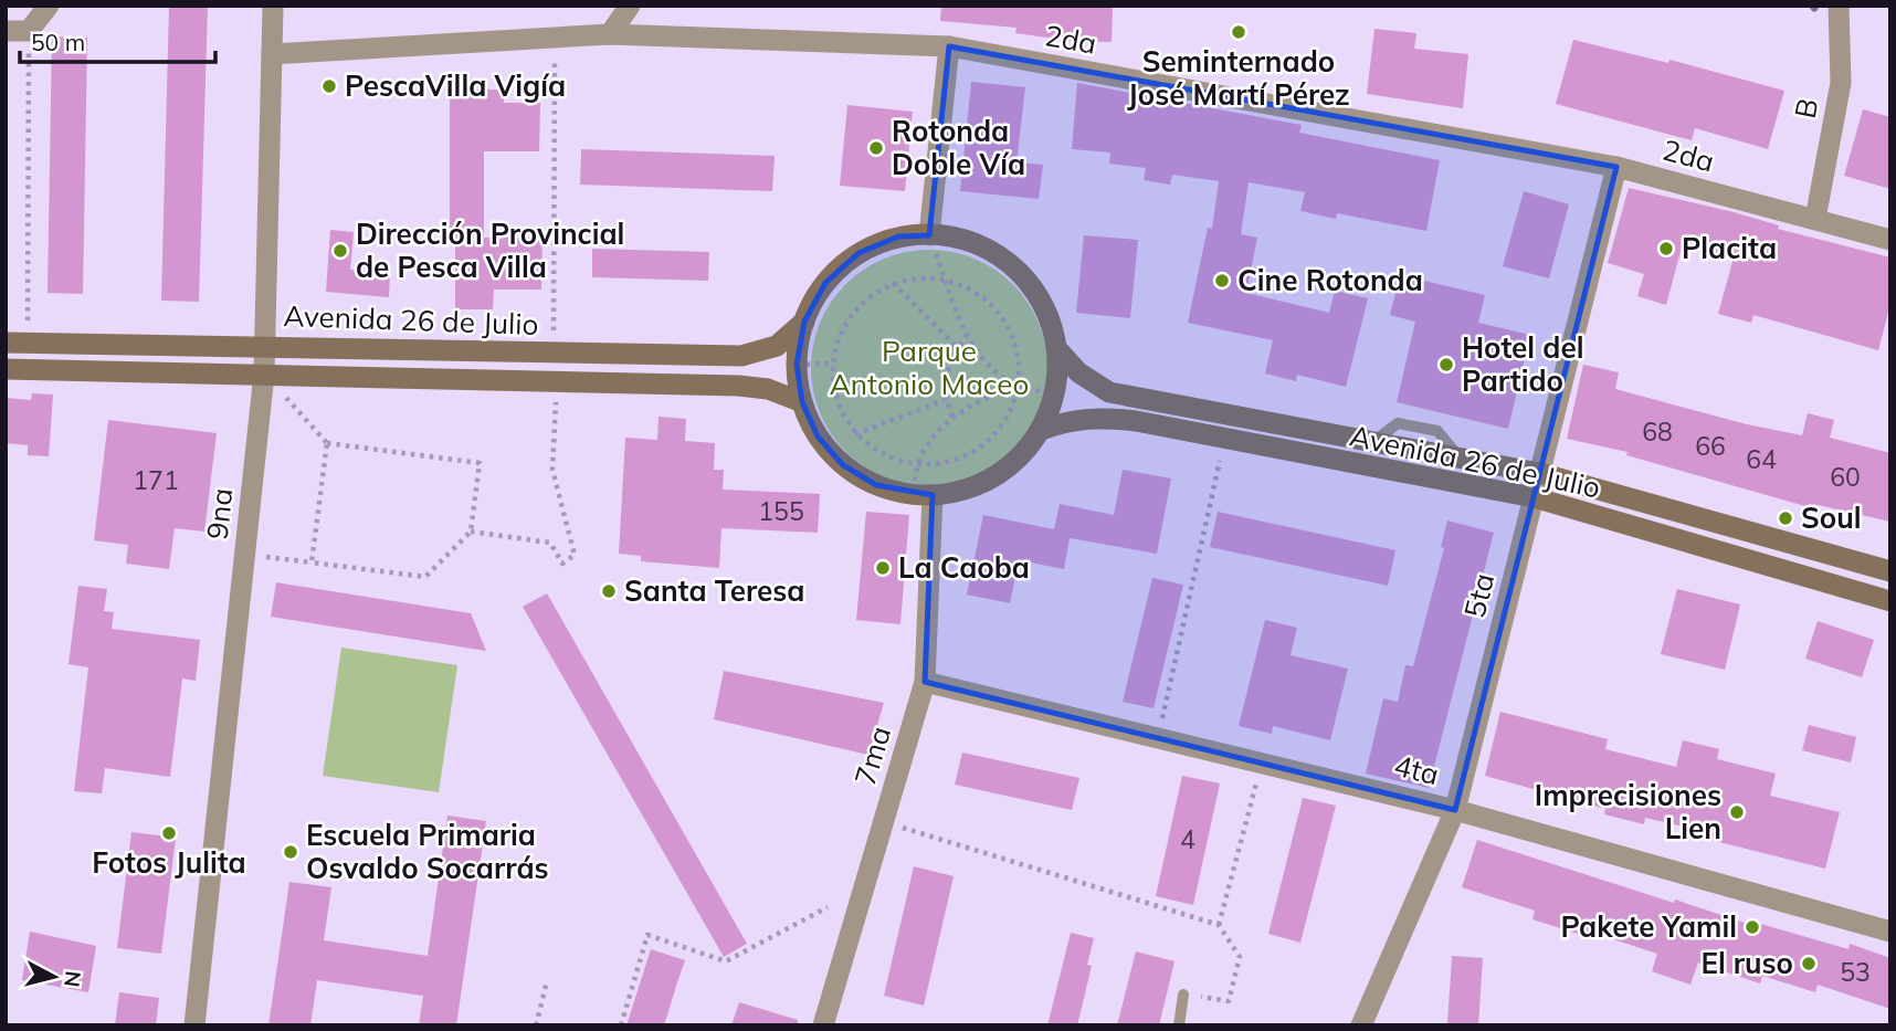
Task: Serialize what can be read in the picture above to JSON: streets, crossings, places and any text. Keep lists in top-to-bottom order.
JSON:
{
  "streets": {
    "main road": ["Avenida 26 de Julio"],
    "street": [
      "2da",
      "B",
      "9na",
      "5ta",
      "7ma",
      "4ta"
    ]
  },
  "crossings": [
    ["2da", "B"],
    ["2da", "9na"],
    ["2da", "5ta"],
    ["Avenida 26 de Julio", "9na"],
    ["Avenida 26 de Julio", "5ta"],
    ["5ta", "4ta"],
    ["7ma", "4ta"]
  ],
  "parks": ["Parque Antonio Maceo"],
  "places": [
    "Seminternado José Martí Pérez",
    "PescaVilla Vigía",
    "Rotonda Doble Vía",
    "Placita",
    "Dirección Provincial de Pesca Villa",
    "Cine Rotonda",
    "Hotel del Partido",
    "Soul",
    "La Caoba",
    "Santa Teresa",
    "Imprecisiones Lien",
    "Fotos Julita",
    "Escuela Primaria Osvaldo Socarrás",
    "Pakete Yamil",
    "El ruso"
  ],
  "house_numbers": [
    "68",
    "66",
    "64",
    "60",
    "171",
    "155",
    "4",
    "53"
  ],
  "scale_bar": "50 m",
  "north": "right"
}
